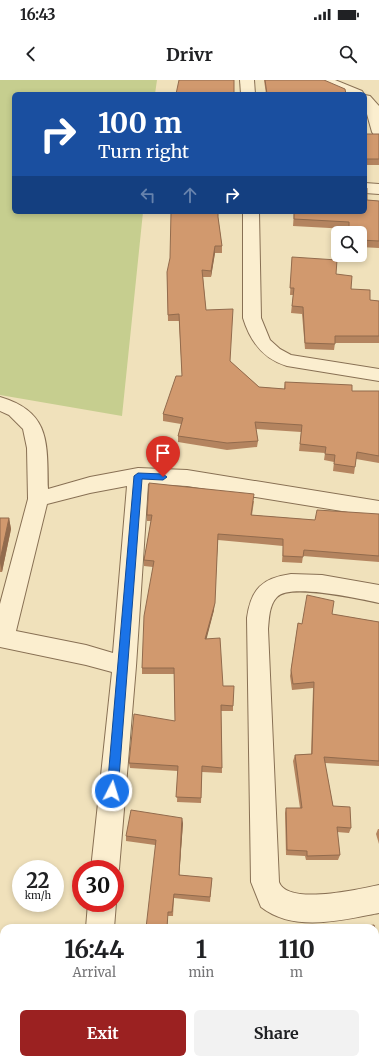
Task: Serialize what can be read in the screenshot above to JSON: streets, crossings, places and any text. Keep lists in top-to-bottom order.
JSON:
{
  "page": {
    "status": "16:43",
    "header": "Drivr",
    "turn": ["100 m", "Turn right"],
    "speed": "22 km/h",
    "limit": "30",
    "eta": [
      "16:44",
      "Arrival",
      "1",
      "min",
      "110",
      "m"
    ],
    "buttons": ["Exit", "Share"]
  }
}
